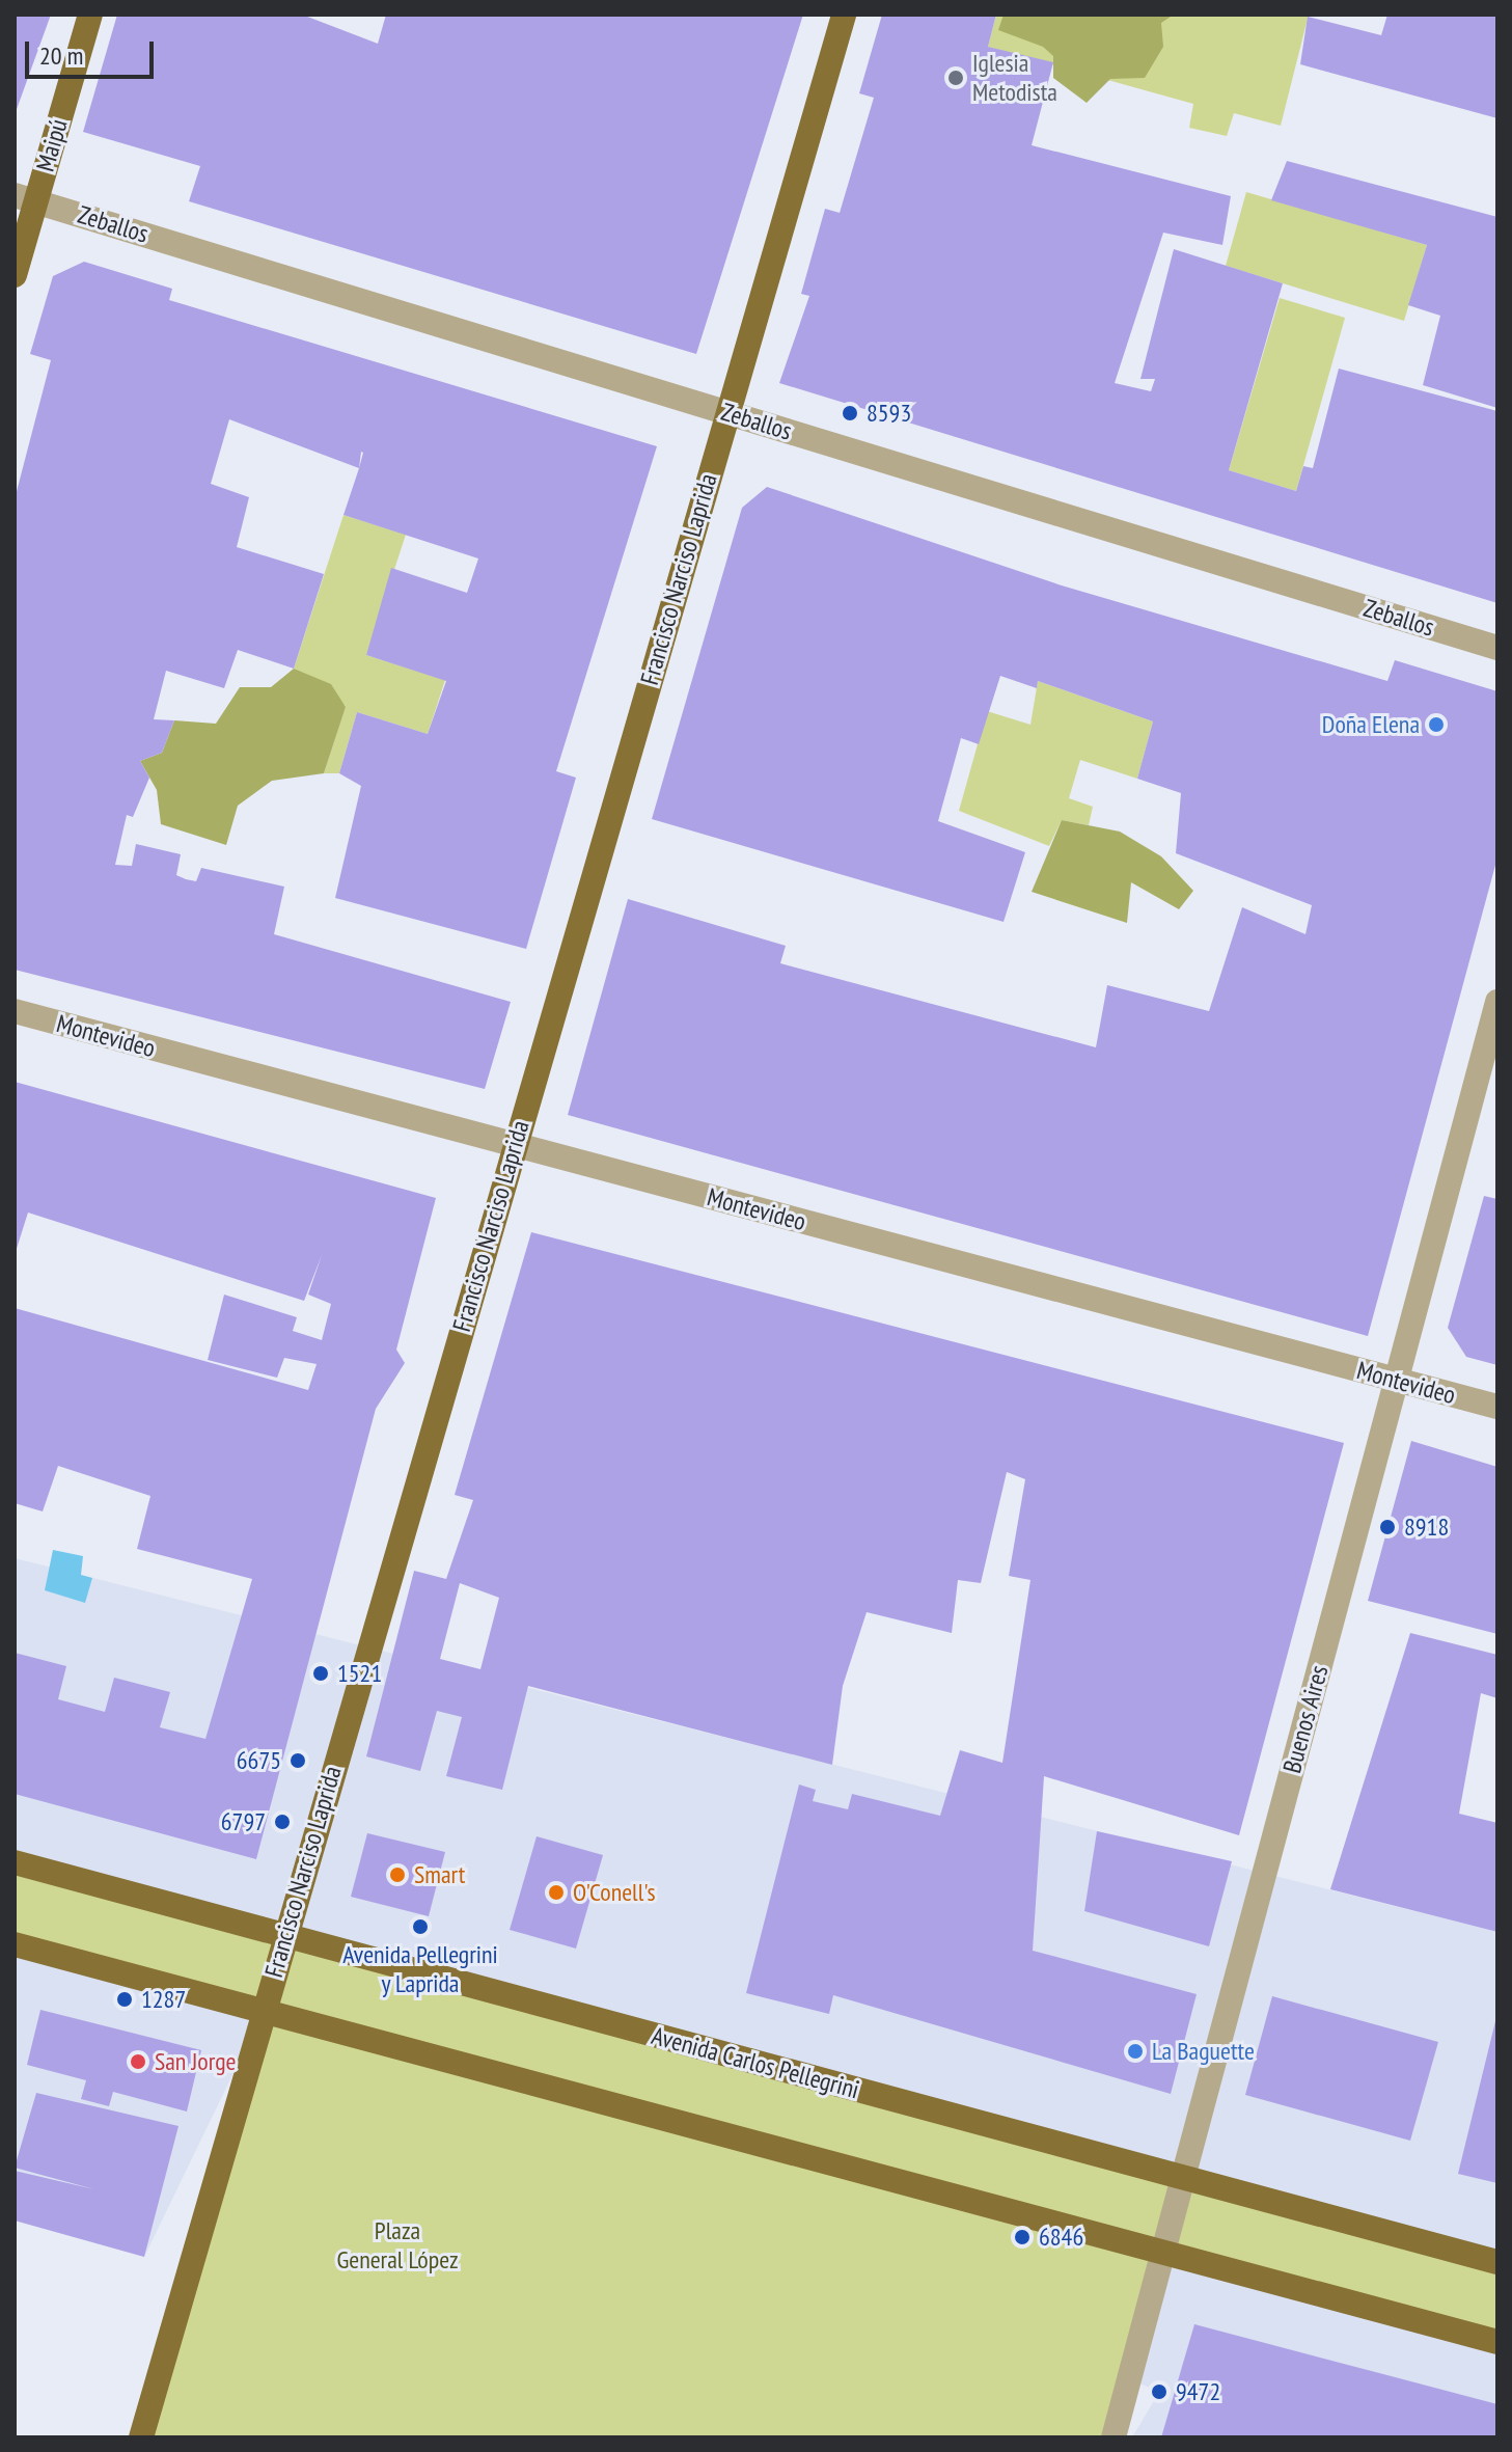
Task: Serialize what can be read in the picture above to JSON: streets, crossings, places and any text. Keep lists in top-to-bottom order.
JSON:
{
  "streets": {
    "main road": ["Maipú", "Francisco Narciso Laprida", "Avenida Carlos Pellegrini"],
    "street": ["Zeballos", "Montevideo", "Buenos Aires"]
  },
  "crossings": [
    ["Maipú", "Zeballos"],
    ["Zeballos", "Francisco Narciso Laprida"],
    ["Francisco Narciso Laprida", "Montevideo"],
    ["Francisco Narciso Laprida", "Avenida Carlos Pellegrini"],
    ["Montevideo", "Buenos Aires"],
    ["Buenos Aires", "Avenida Carlos Pellegrini"]
  ],
  "parks": ["Plaza General López"],
  "places": [
    "Iglesia Metodista",
    "8593",
    "Doña Elena",
    "8918",
    "1521",
    "6675",
    "6797",
    "Smart",
    "O'Conell's",
    "Avenida Pellegrini y Laprida",
    "1287",
    "La Baguette",
    "San Jorge",
    "6846",
    "9472"
  ],
  "scale_bar": "20 m"
}
